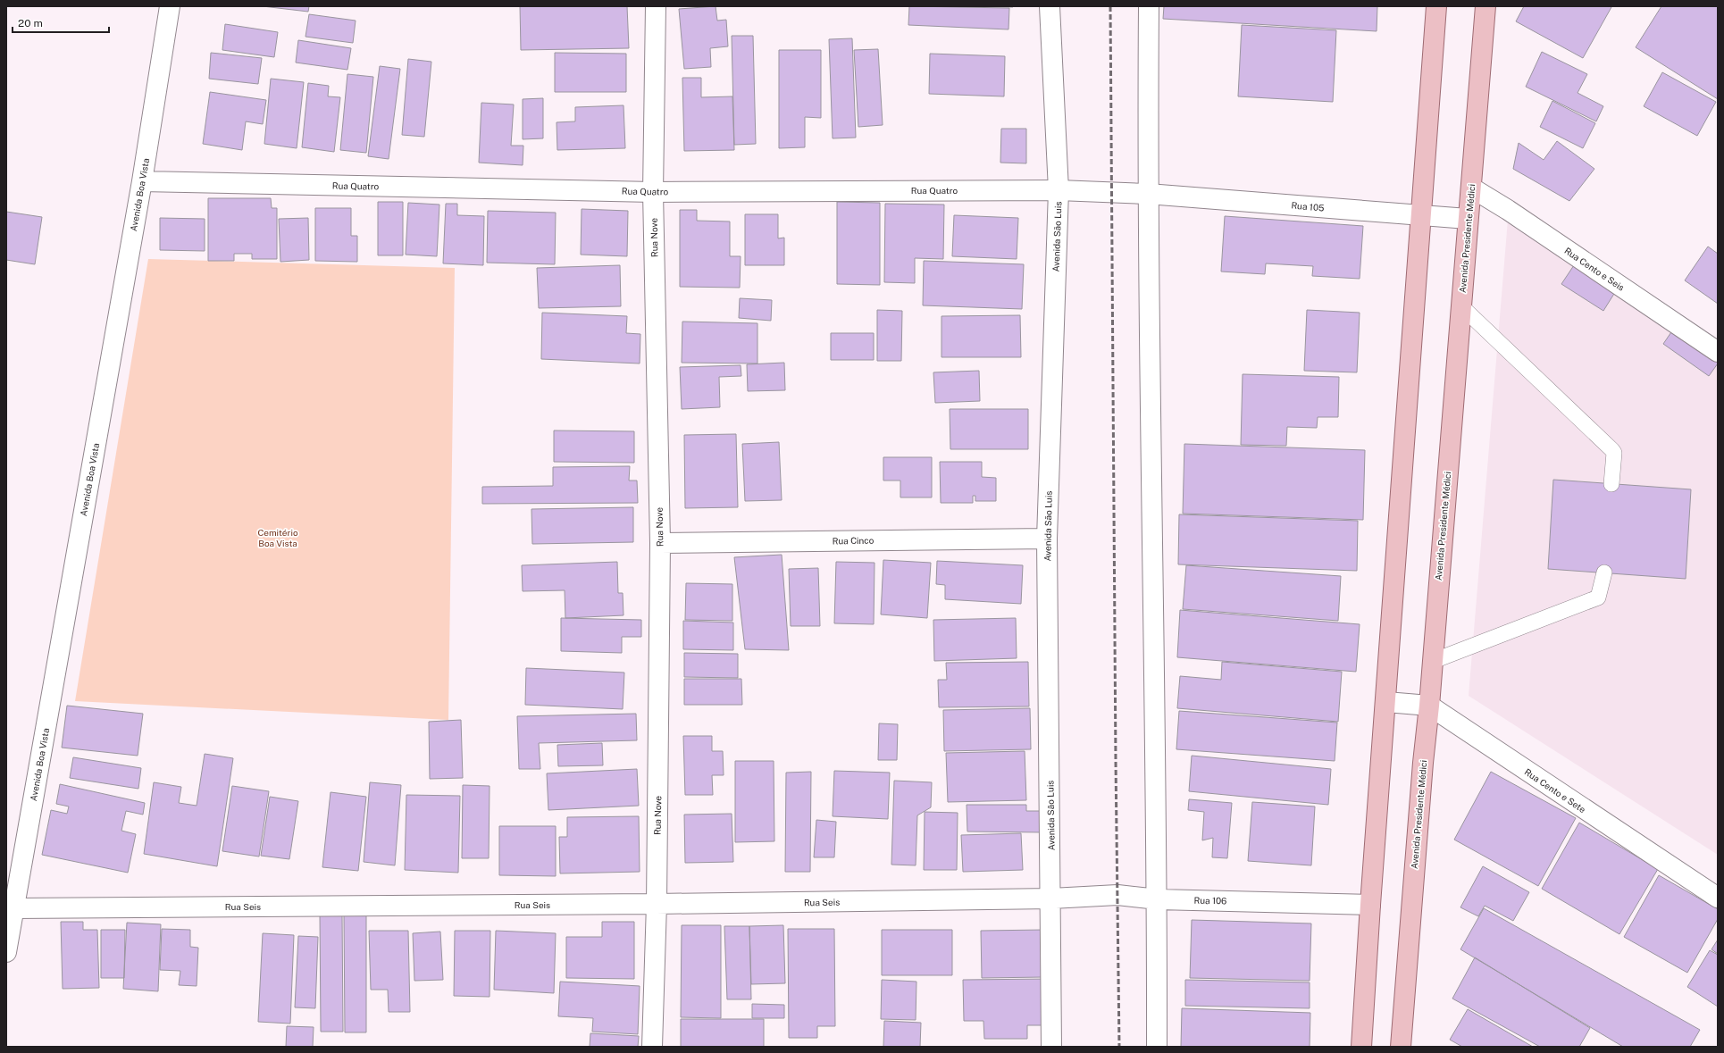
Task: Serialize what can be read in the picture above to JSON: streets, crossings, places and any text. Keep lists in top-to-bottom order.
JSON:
{
  "streets": {
    "main road": ["Avenida Presidente Médici"],
    "street": [
      "Rua Quatro",
      "Avenida Boa Vista",
      "Rua 105",
      "Avenida São Luis",
      "Rua Nove",
      "Rua Cento e Seis",
      "Rua Cinco",
      "Rua Cento e Sete",
      "Rua 106",
      "Rua Seis"
    ]
  },
  "crossings": [
    ["Rua Quatro", "Avenida Boa Vista"],
    ["Rua Quatro", "Rua 105"],
    ["Rua Quatro", "Avenida São Luis"],
    ["Rua Quatro", "Rua Nove"],
    ["Avenida Boa Vista", "Rua Seis"],
    ["Rua 105", "Avenida Presidente Médici"],
    ["Avenida São Luis", "Rua Cinco"],
    ["Avenida São Luis", "Rua 106"],
    ["Avenida São Luis", "Rua Seis"],
    ["Rua Nove", "Rua Cinco"],
    ["Rua Nove", "Rua Seis"],
    ["Avenida Presidente Médici", "Rua Cento e Seis"],
    ["Avenida Presidente Médici", "Rua Cento e Sete"],
    ["Rua 106", "Rua Seis"]
  ],
  "parks": ["Cemitério Boa Vista"],
  "scale_bar": "20 m"
}
